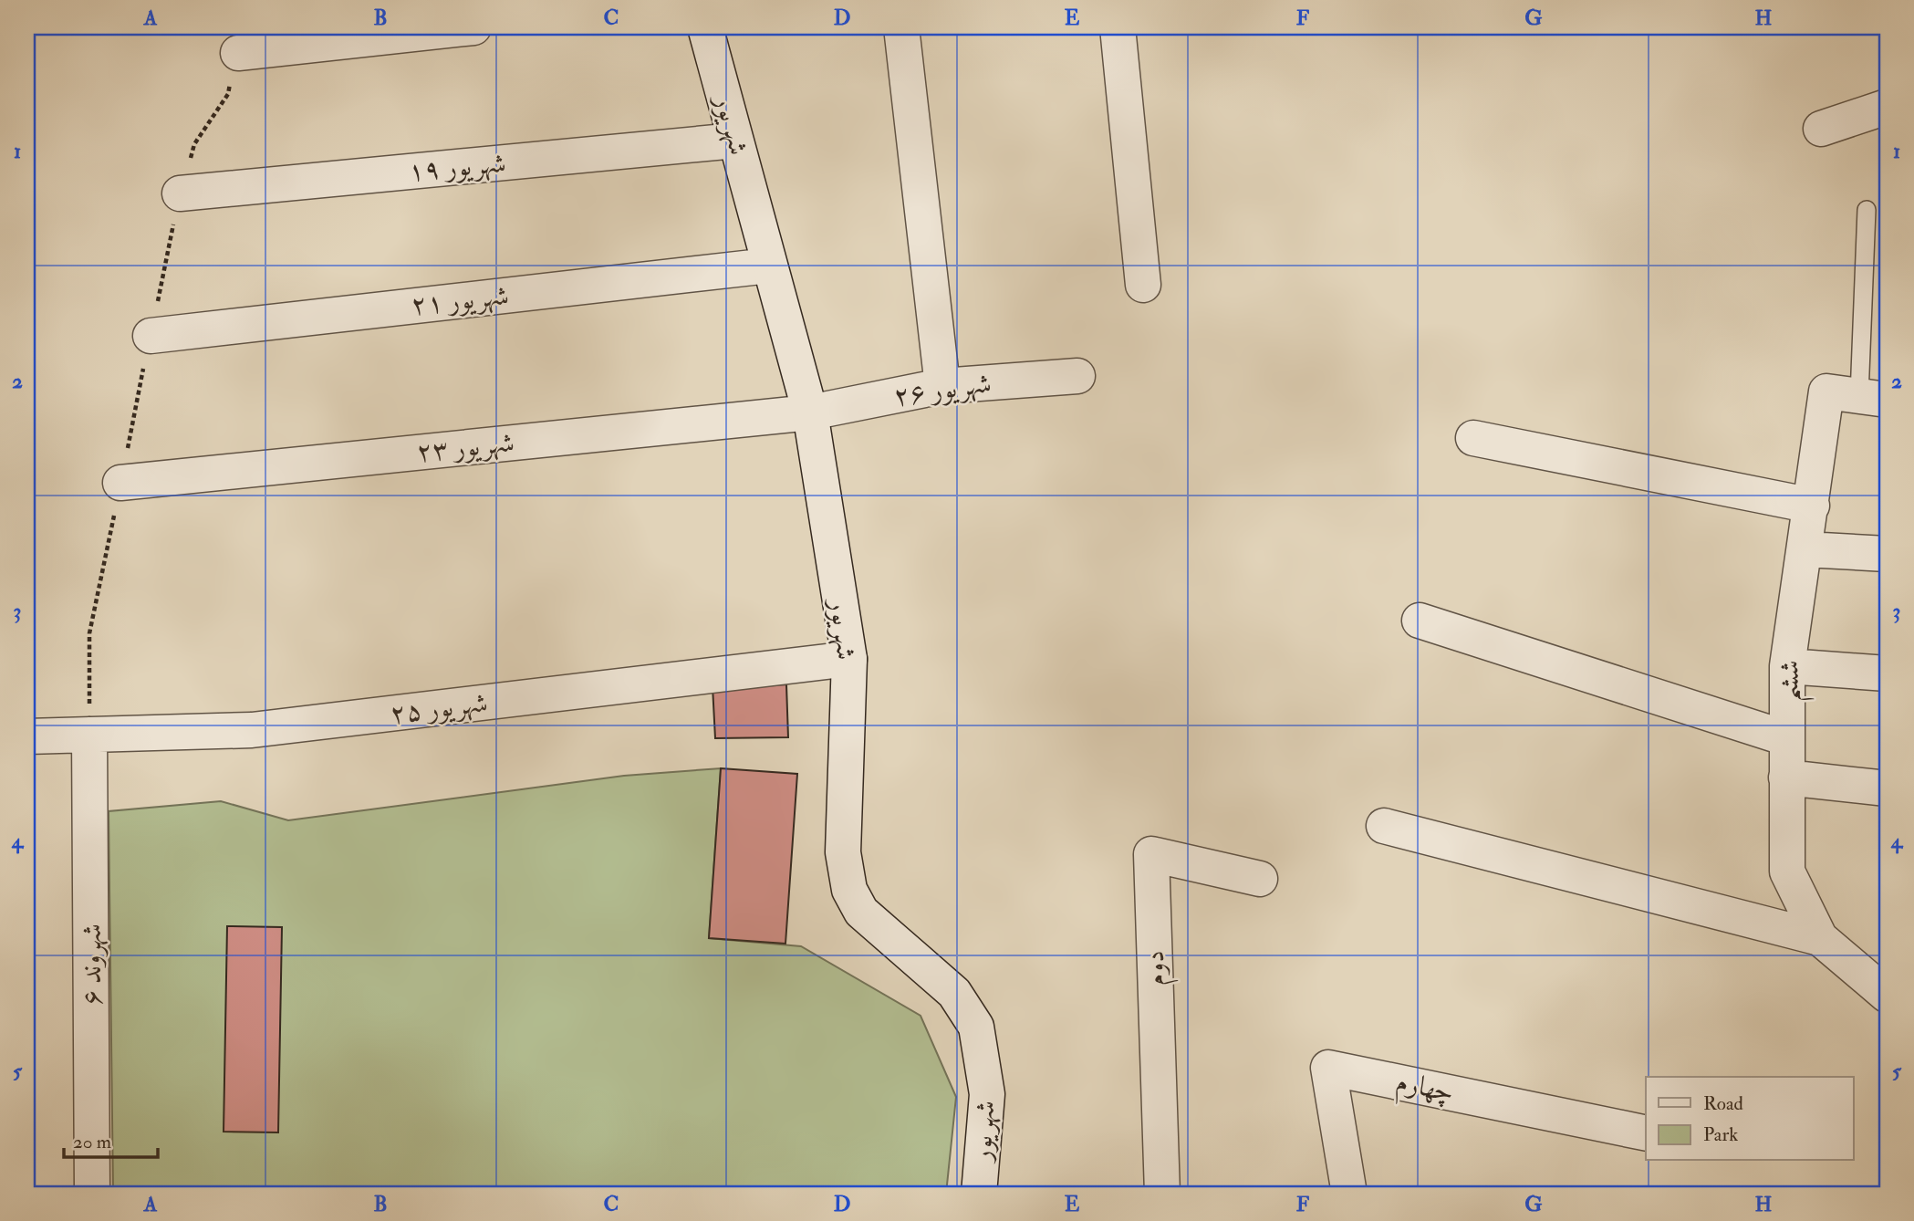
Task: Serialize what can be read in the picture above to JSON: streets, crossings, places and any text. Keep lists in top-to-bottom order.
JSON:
{
  "streets": {
    "street": [
      "شهریور",
      "شهریور ۱۹",
      "شهریور ۲۱",
      "شهریور ۲۶",
      "شهریور ۲۳",
      "ششم",
      "شهریور ۲۵",
      "شهروند ۶",
      "دوم",
      "چهارم"
    ]
  },
  "crossings": [
    ["شهریور", "شهریور ۱۹"],
    ["شهریور", "شهریور ۲۱"],
    ["شهریور", "شهریور ۲۶"],
    ["شهریور", "شهریور ۲۳"],
    ["شهریور", "شهریور ۲۵"],
    ["شهریور ۲۶", "شهریور ۲۳"],
    ["شهریور ۲۵", "شهروند ۶"]
  ],
  "legend": ["Road", "Park"],
  "scale_bar": "20 m",
  "grid": {
    "columns": [
      "A",
      "B",
      "C",
      "D",
      "E",
      "F",
      "G",
      "H"
    ],
    "rows": [
      "1",
      "2",
      "3",
      "4",
      "5"
    ]
  }
}
